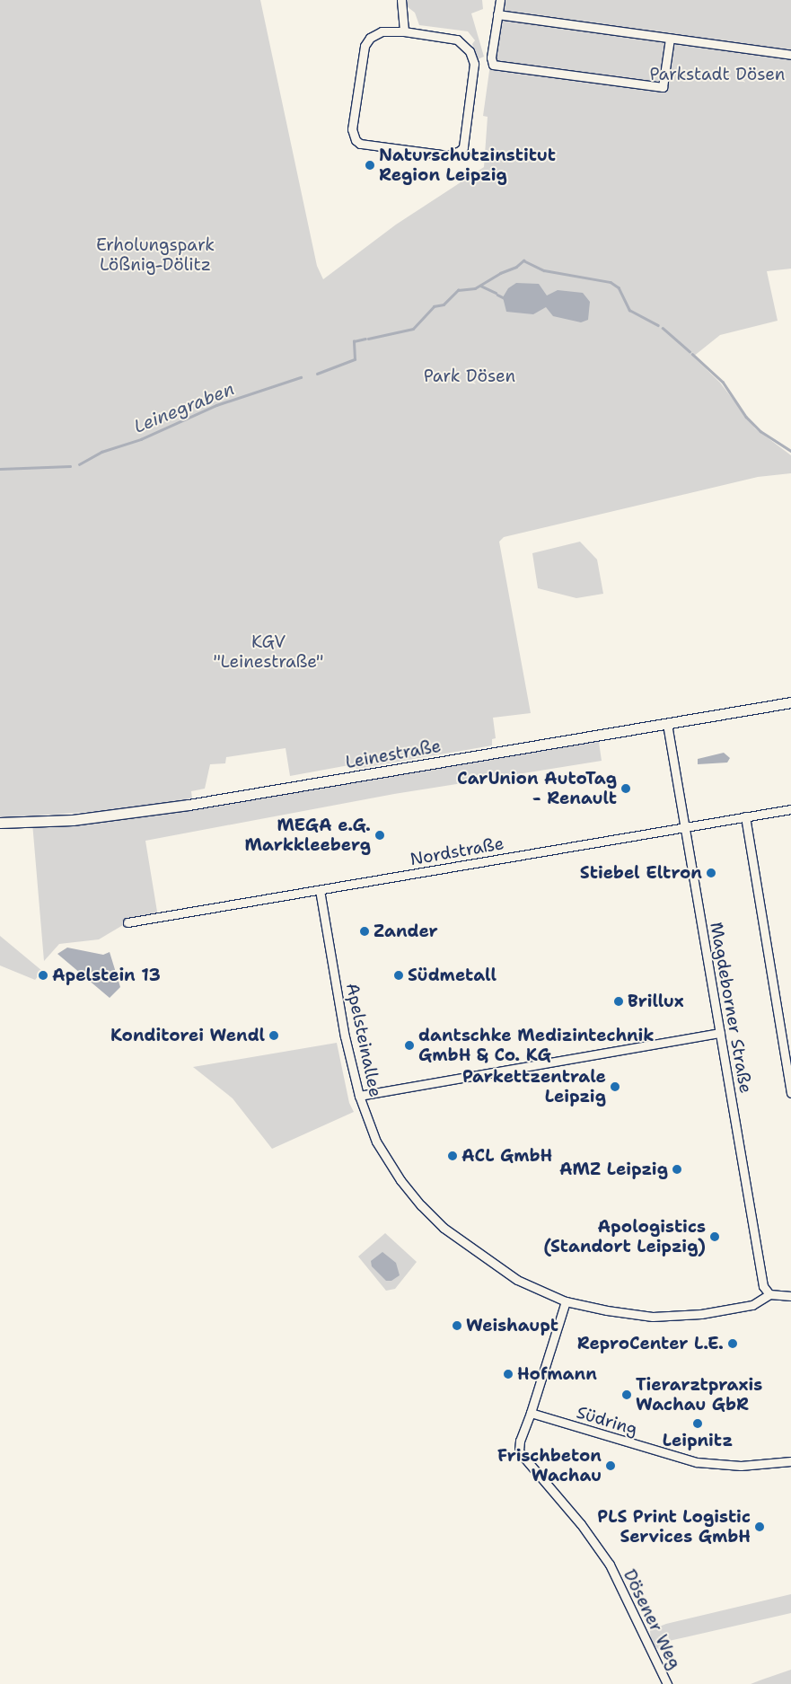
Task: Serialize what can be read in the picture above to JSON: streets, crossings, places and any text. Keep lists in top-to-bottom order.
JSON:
{
  "streets": {
    "main road": ["Leinestraße"],
    "street": [
      "Nordstraße",
      "Magdeborner Straße",
      "Apelsteinallee",
      "Südring",
      "Dösener Weg"
    ]
  },
  "crossings": [
    ["Leinestraße", "Magdeborner Straße"],
    ["Nordstraße", "Magdeborner Straße"],
    ["Nordstraße", "Apelsteinallee"],
    ["Magdeborner Straße", "Apelsteinallee"],
    ["Südring", "Dösener Weg"]
  ],
  "water": ["Leinegraben"],
  "parks": [
    "Parkstadt Dösen",
    "Erholungspark Lößnig-Dölitz",
    "Park Dösen",
    "KGV \"Leinestraße\""
  ],
  "places": [
    "Naturschutzinstitut Region Leipzig",
    "CarUnion AutoTag - Renault",
    "MEGA e.G. Markkleeberg",
    "Stiebel Eltron",
    "Zander",
    "Apelstein 13",
    "Südmetall",
    "Brillux",
    "Konditorei Wendl",
    "dantschke Medizintechnik GmbH & Co. KG",
    "Parkettzentrale Leipzig",
    "ACL GmbH",
    "AMZ Leipzig",
    "Apologistics (Standort Leipzig)",
    "Weishaupt",
    "ReproCenter L.E.",
    "Hofmann",
    "Tierarztpraxis Wachau GbR",
    "Leipnitz",
    "Frischbeton Wachau",
    "PLS Print Logistic Services GmbH"
  ]
}
